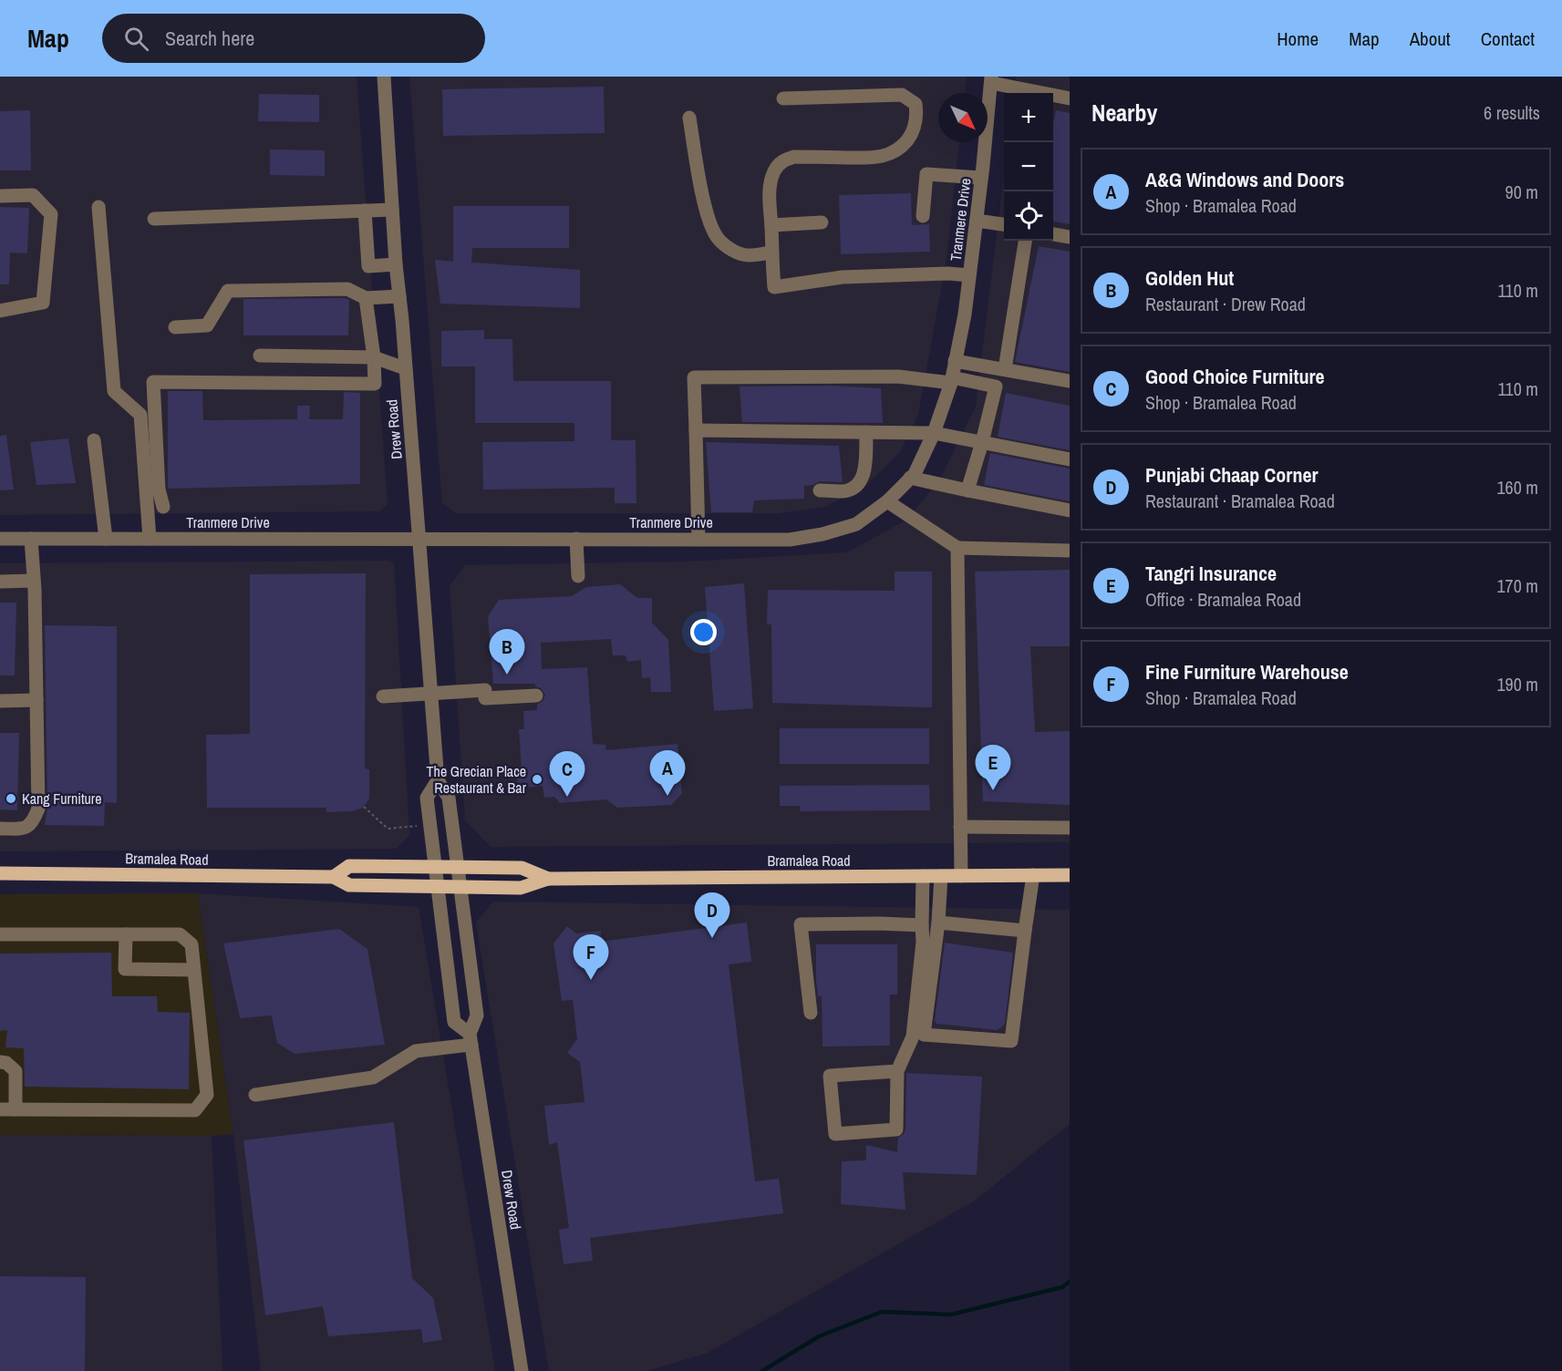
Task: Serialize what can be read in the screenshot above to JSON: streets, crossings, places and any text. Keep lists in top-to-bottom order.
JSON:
{
  "streets": {
    "main road": ["Bramalea Road"],
    "street": ["Tranmere Drive", "Drew Road"]
  },
  "crossings": [
    ["Tranmere Drive", "Drew Road"],
    ["Drew Road", "Bramalea Road"]
  ],
  "places": ["The Grecian Place Restaurant & Bar", "Kang Furniture"],
  "north": "bottom right",
  "page": {
    "header": "Map",
    "search": "Search here",
    "nav": [
      "Home",
      "Map",
      "About",
      "Contact"
    ],
    "heading": ["Nearby", "6 results"],
    "map_buttons": ["+", "−"],
    "list": [
      {
        "mark": "A",
        "name": "A&G Windows and Doors",
        "note": "Shop · Bramalea Road",
        "value": "90 m"
      },
      {
        "mark": "B",
        "name": "Golden Hut",
        "note": "Restaurant · Drew Road",
        "value": "110 m"
      },
      {
        "mark": "C",
        "name": "Good Choice Furniture",
        "note": "Shop · Bramalea Road",
        "value": "110 m"
      },
      {
        "mark": "D",
        "name": "Punjabi Chaap Corner",
        "note": "Restaurant · Bramalea Road",
        "value": "160 m"
      },
      {
        "mark": "E",
        "name": "Tangri Insurance",
        "note": "Office · Bramalea Road",
        "value": "170 m"
      },
      {
        "mark": "F",
        "name": "Fine Furniture Warehouse",
        "note": "Shop · Bramalea Road",
        "value": "190 m"
      }
    ],
    "pins": [
      "B",
      "E",
      "A",
      "C",
      "D",
      "F"
    ]
  }
}
